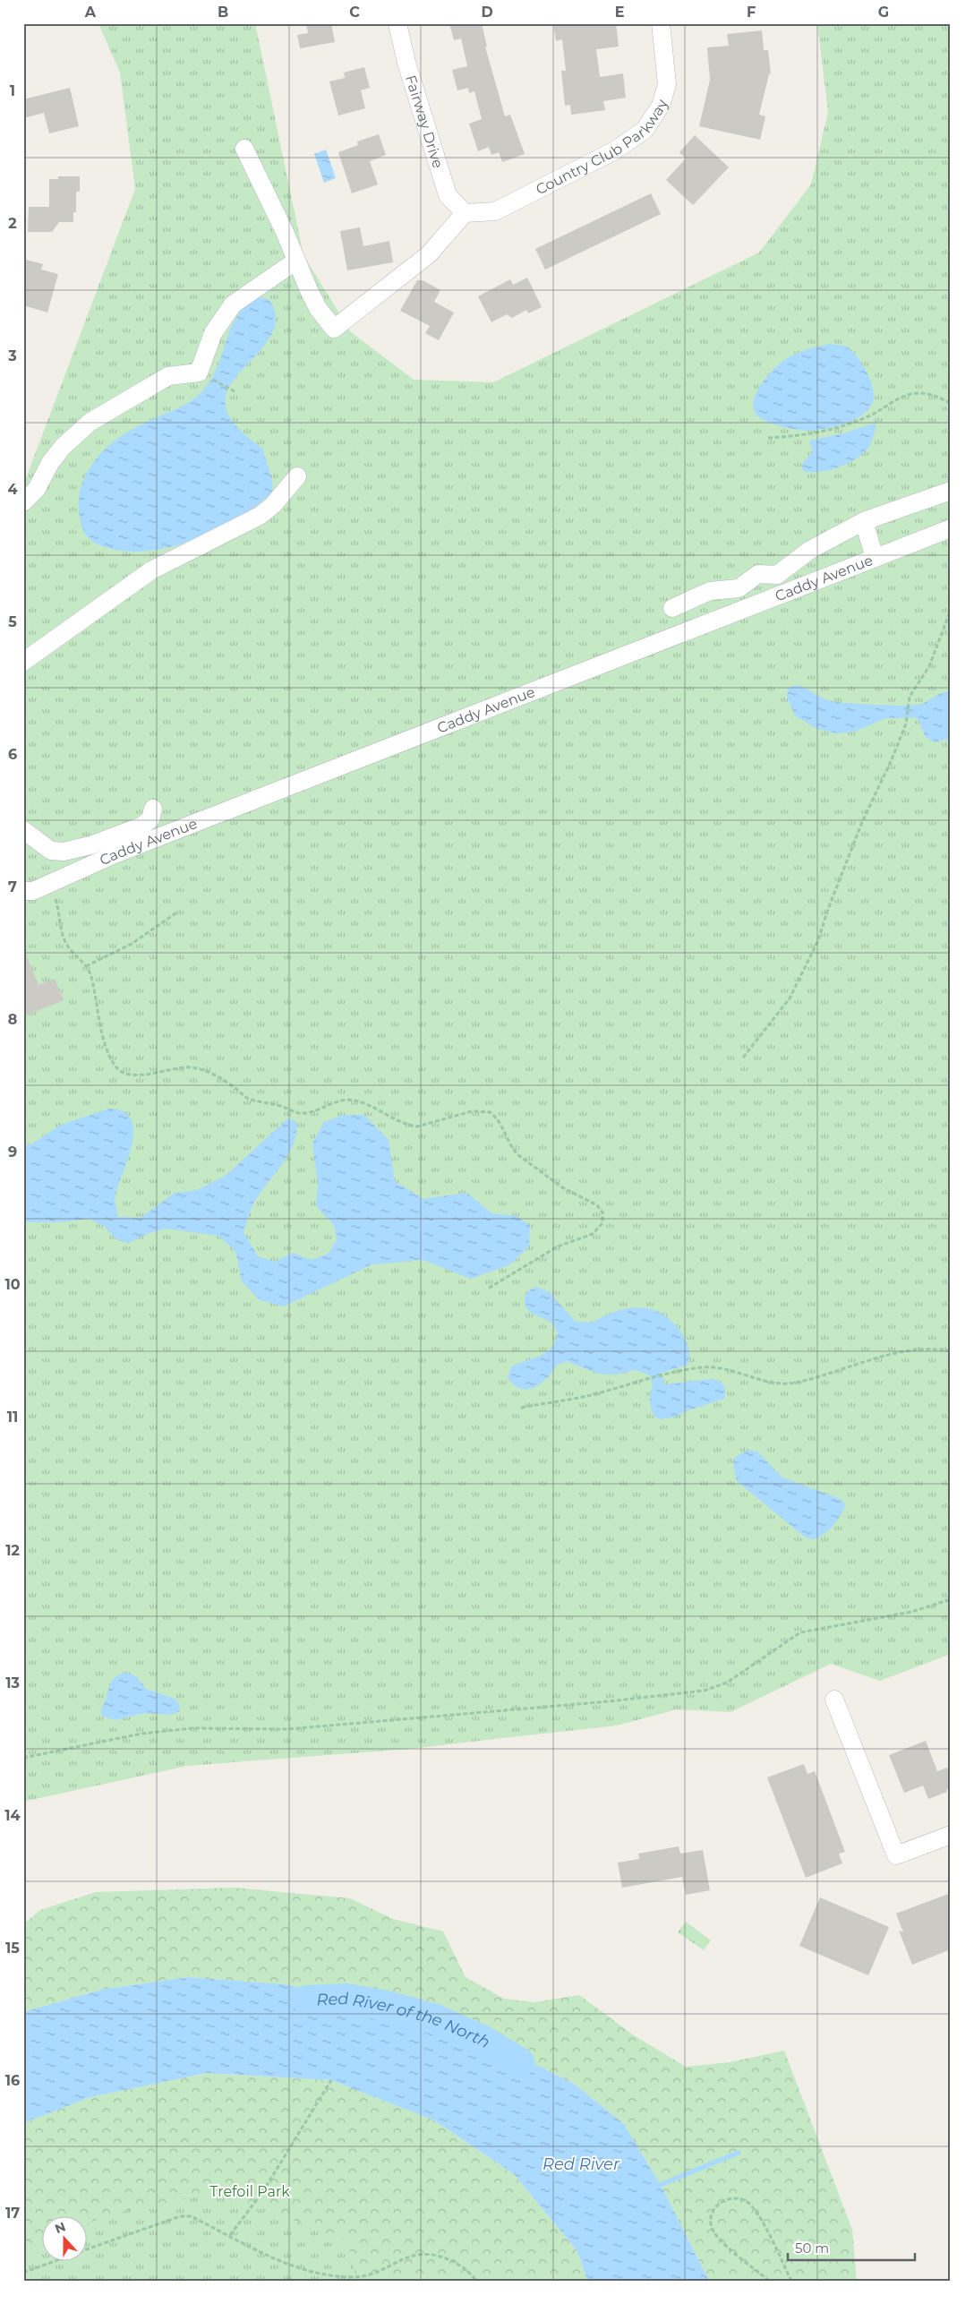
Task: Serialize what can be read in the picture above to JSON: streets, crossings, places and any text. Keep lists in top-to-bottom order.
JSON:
{
  "streets": {
    "street": ["Fairway Drive", "Country Club Parkway", "Caddy Avenue"]
  },
  "crossings": [
    ["Fairway Drive", "Country Club Parkway"]
  ],
  "water": ["Red River of the North", "Red River"],
  "parks": ["Trefoil Park"],
  "scale_bar": "50 m",
  "north": "top",
  "grid": {
    "columns": [
      "A",
      "B",
      "C",
      "D",
      "E",
      "F",
      "G"
    ],
    "rows": [
      "1",
      "2",
      "3",
      "4",
      "5",
      "6",
      "7",
      "8",
      "9",
      "10",
      "11",
      "12",
      "13",
      "14",
      "15",
      "16",
      "17"
    ]
  }
}
